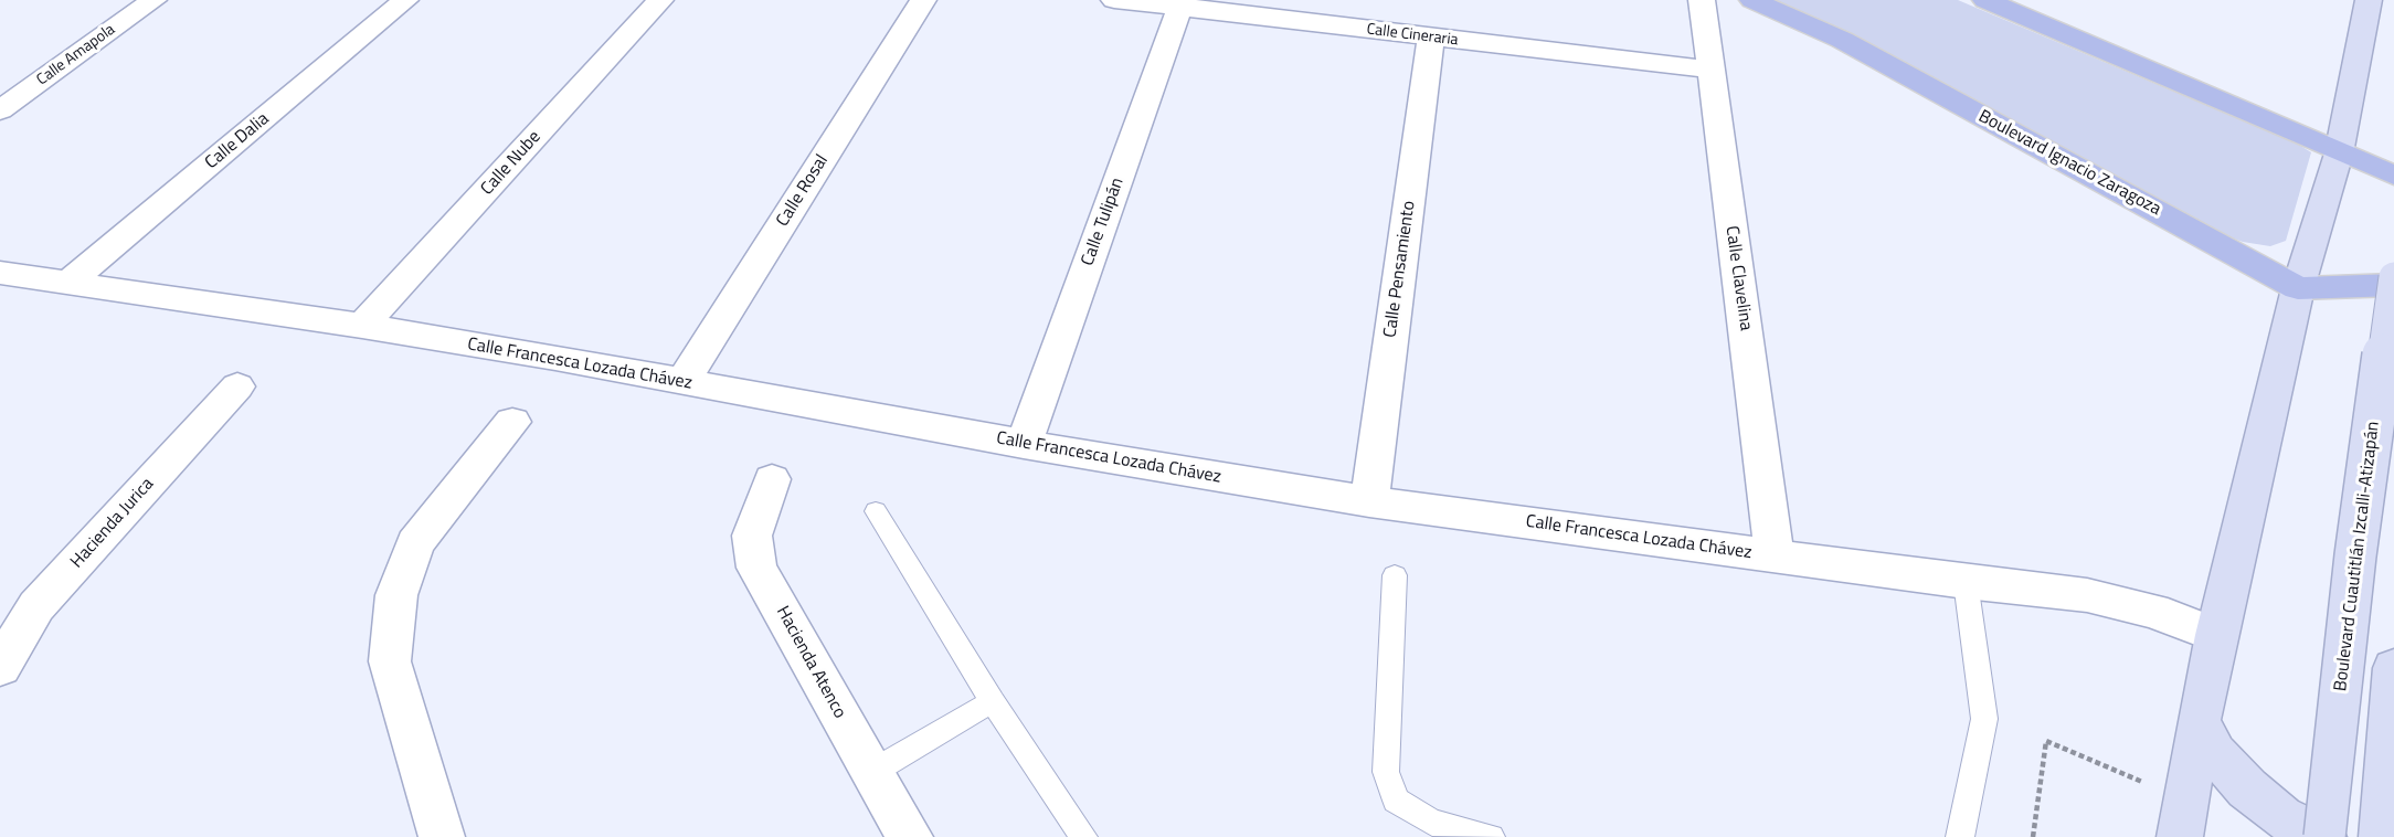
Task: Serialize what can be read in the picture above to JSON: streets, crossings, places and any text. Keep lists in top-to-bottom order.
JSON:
{
  "streets": {
    "main road": ["Boulevard Ignacio Zaragoza"],
    "street": [
      "Calle Cineraria",
      "Calle Amapola",
      "Calle Dalia",
      "Calle Nube",
      "Calle Rosal",
      "Calle Tulipán",
      "Calle Pensamiento",
      "Calle Clavelina",
      "Calle Francesca Lozada Chávez",
      "Hacienda Jurica",
      "Boulevard Cuautitlán Izcalli-Atizapán",
      "Hacienda Atenco"
    ]
  },
  "crossings": [
    ["Calle Cineraria", "Calle Tulipán"],
    ["Calle Cineraria", "Calle Pensamiento"],
    ["Calle Cineraria", "Calle Clavelina"],
    ["Calle Dalia", "Calle Francesca Lozada Chávez"],
    ["Calle Nube", "Calle Francesca Lozada Chávez"],
    ["Calle Rosal", "Calle Francesca Lozada Chávez"],
    ["Calle Tulipán", "Calle Francesca Lozada Chávez"],
    ["Calle Pensamiento", "Calle Francesca Lozada Chávez"],
    ["Calle Clavelina", "Calle Francesca Lozada Chávez"]
  ]
}
